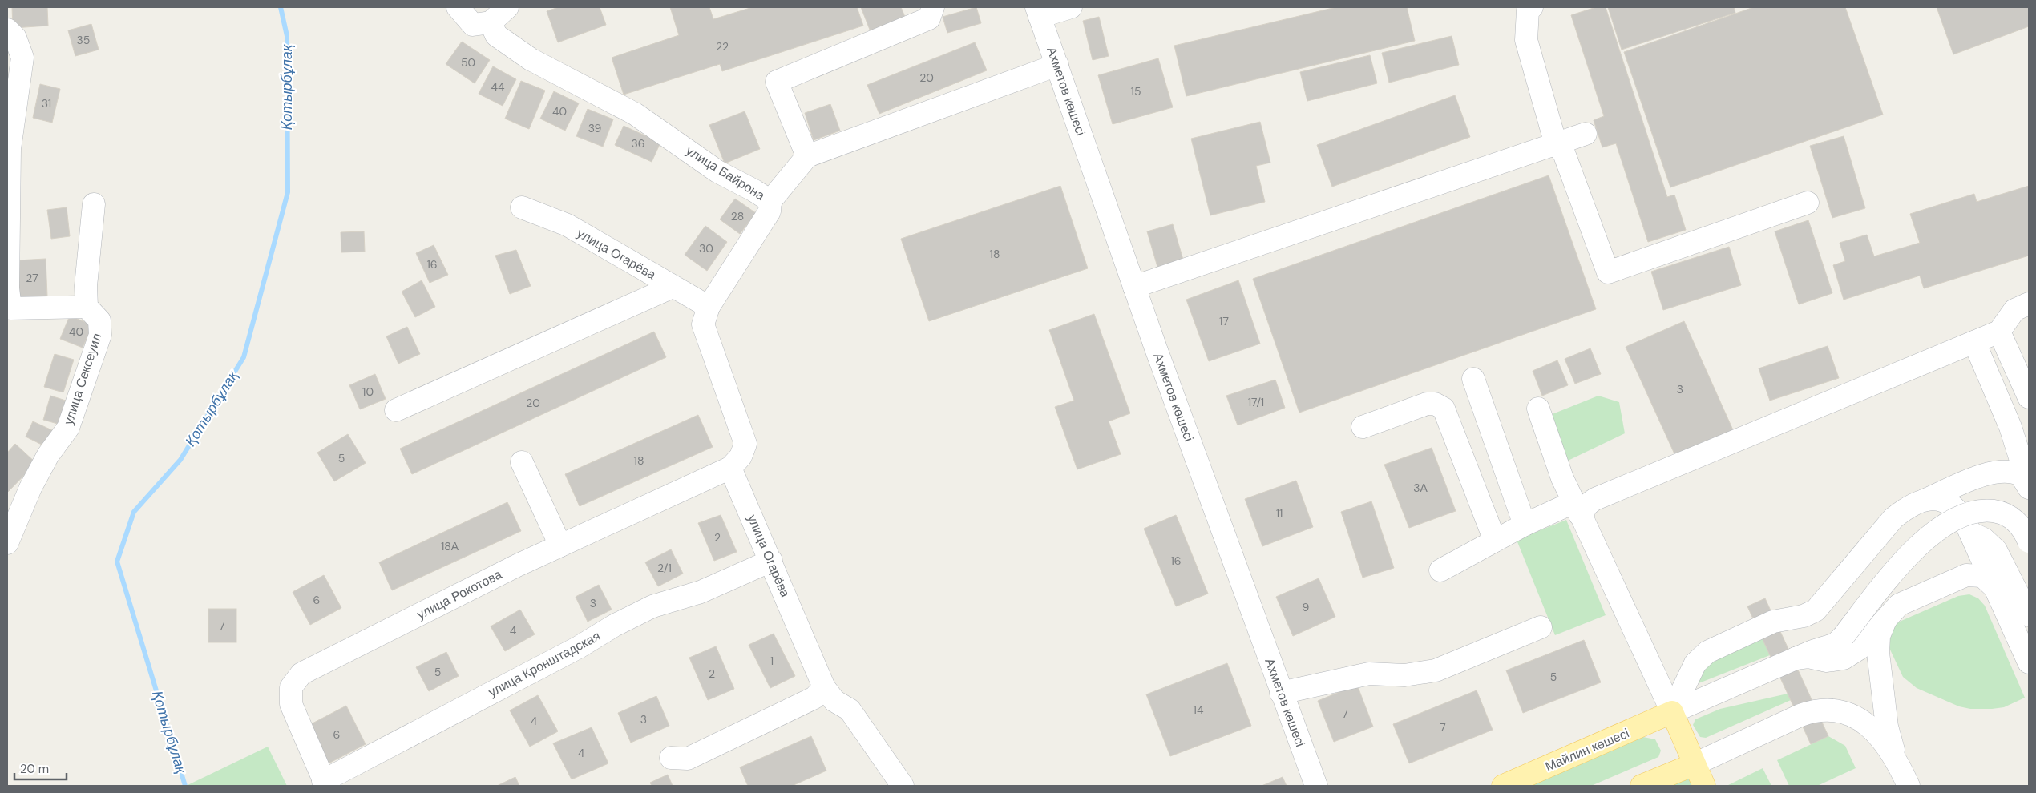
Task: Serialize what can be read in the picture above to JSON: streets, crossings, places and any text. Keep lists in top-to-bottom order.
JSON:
{
  "streets": {
    "main road": ["Майлин көшесі"],
    "street": [
      "Ахметов көшесі",
      "улица Байрона",
      "улица Огарёва",
      "улица Сексеуил",
      "улица Рокотова",
      "улица Кронштадская"
    ]
  },
  "crossings": [
    ["улица Огарёва", "улица Рокотова"],
    ["улица Огарёва", "улица Кронштадская"],
    ["улица Рокотова", "улица Кронштадская"]
  ],
  "water": ["Қотырбұлақ"],
  "house_numbers": [
    "35",
    "22",
    "50",
    "20",
    "44",
    "15",
    "31",
    "40",
    "39",
    "36",
    "28",
    "30",
    "18",
    "16",
    "27",
    "17",
    "40",
    "3",
    "10",
    "17/1",
    "20",
    "5",
    "18",
    "3А",
    "11",
    "2",
    "18А",
    "16",
    "2/1",
    "6",
    "3",
    "9",
    "7",
    "4",
    "1",
    "5",
    "2",
    "5",
    "14",
    "7",
    "3",
    "4",
    "7",
    "6",
    "4"
  ],
  "scale_bar": "20 m"
}
